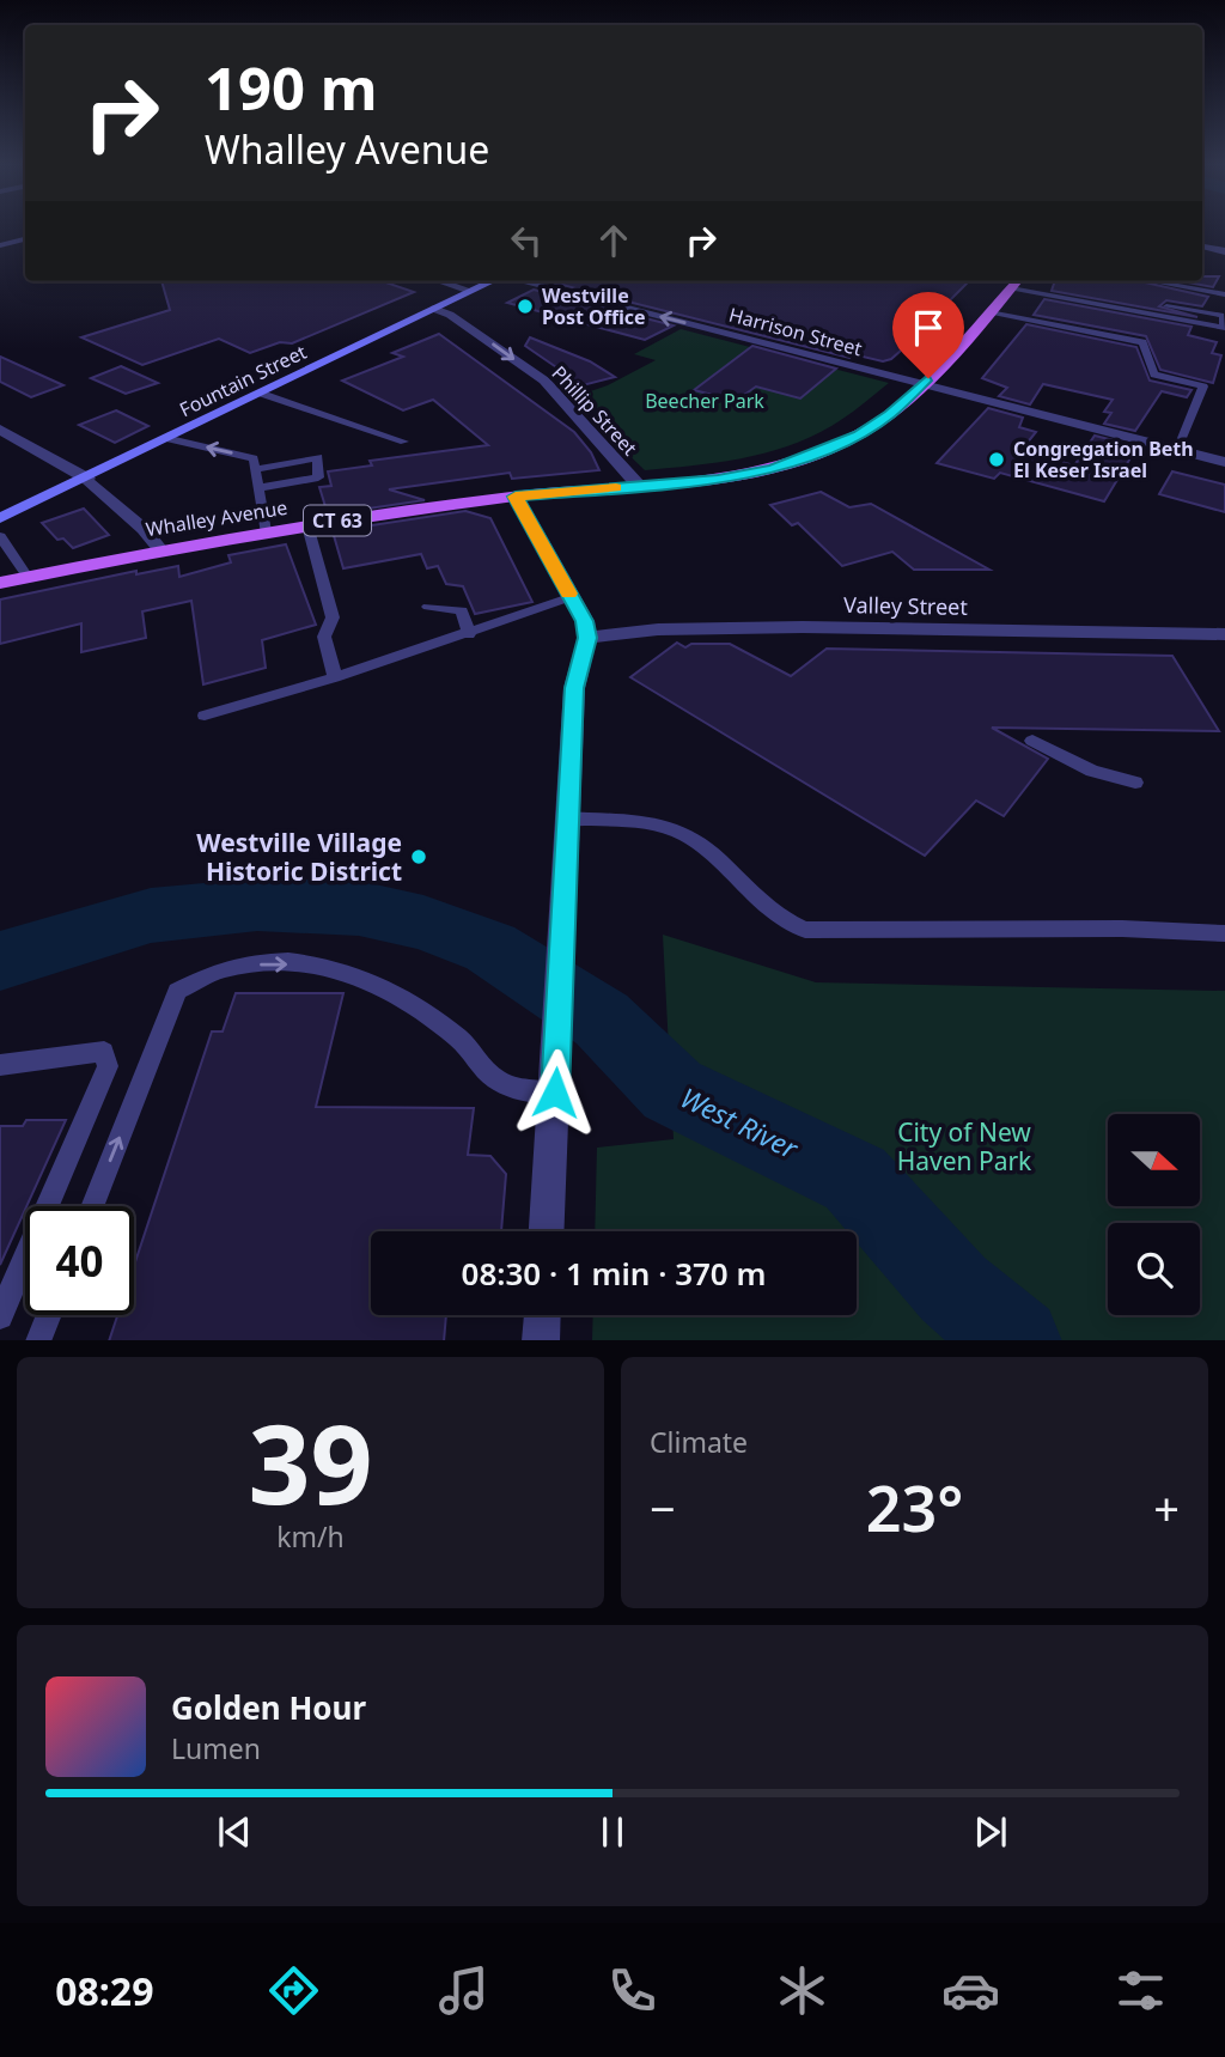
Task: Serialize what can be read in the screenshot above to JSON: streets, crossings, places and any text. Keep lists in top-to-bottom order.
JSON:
{
  "streets": {
    "main road": ["Fountain Street", "Whalley Avenue", "CT 63"],
    "street": ["Harrison Street", "Phillip Street", "Valley Street"]
  },
  "crossings": [
    ["Harrison Street", "Whalley Avenue"],
    ["Fountain Street", "Phillip Street"],
    ["Phillip Street", "Whalley Avenue"]
  ],
  "one_way": ["Harrison Street"],
  "water": ["West River"],
  "parks": ["Beecher Park", "City of New Haven Park"],
  "places": ["Westville Post Office", "Congregation Beth El Keser Israel", "Westville Village Historic District"],
  "north": "right",
  "page": {
    "turn": ["190 m", "Whalley Avenue"],
    "limit": "40",
    "trip": "08:30 · 1 min · 370 m",
    "tile": [
      ["39", "km/h"],
      "Climate"
    ],
    "heat": ["−", "23°", "+"],
    "song": ["Golden Hour", "Lumen"],
    "tabs": "08:29"
  }
}
